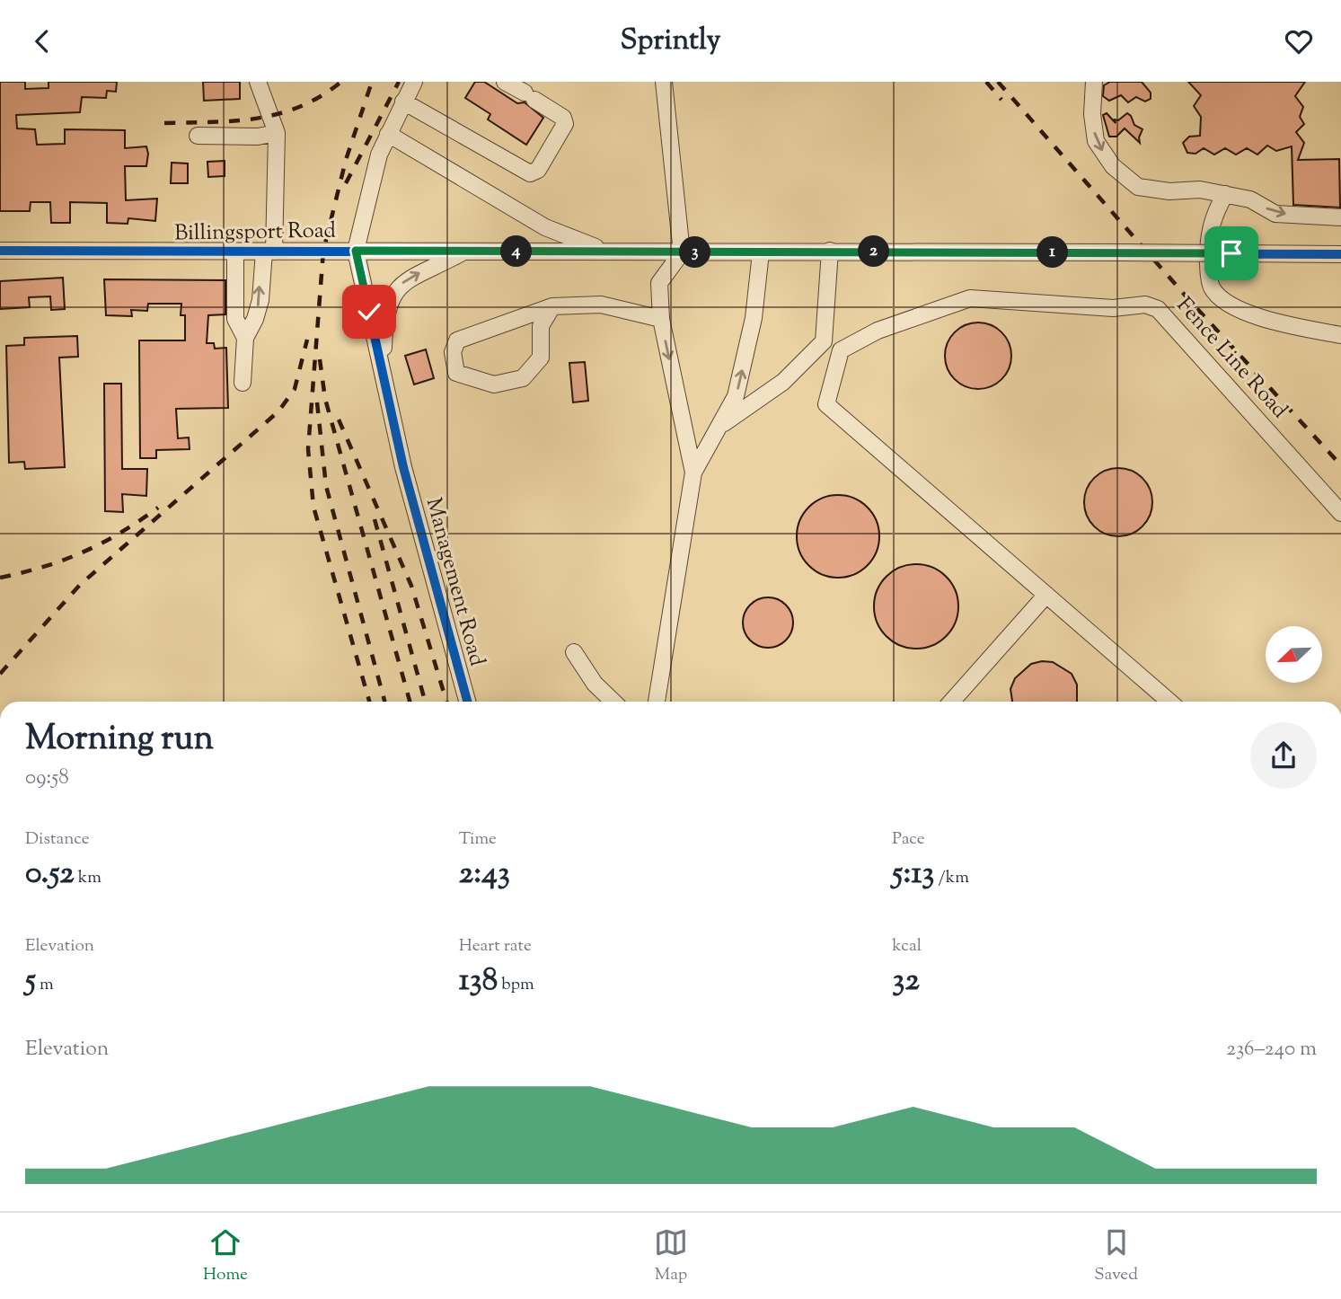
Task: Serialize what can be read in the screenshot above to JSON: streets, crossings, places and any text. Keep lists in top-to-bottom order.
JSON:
{
  "streets": {
    "street": ["Billingsport Road", "Fence Line Road", "Management Road"]
  },
  "north": "bottom left",
  "page": {
    "header": "Sprintly",
    "pins": [
      "2",
      "4",
      "1",
      "3"
    ],
    "heading": ["Morning run", "09:58"],
    "stats": [
      ["Distance", "0.52 km"],
      ["Time", "2:43"],
      ["Pace", "5:13 /km"],
      ["Elevation", "5 m"],
      ["Heart rate", "138 bpm"],
      ["kcal", "32"]
    ],
    "chart": ["Elevation", "236–240 m"],
    "tabs": ["Home", "Map", "Saved"]
  }
}
